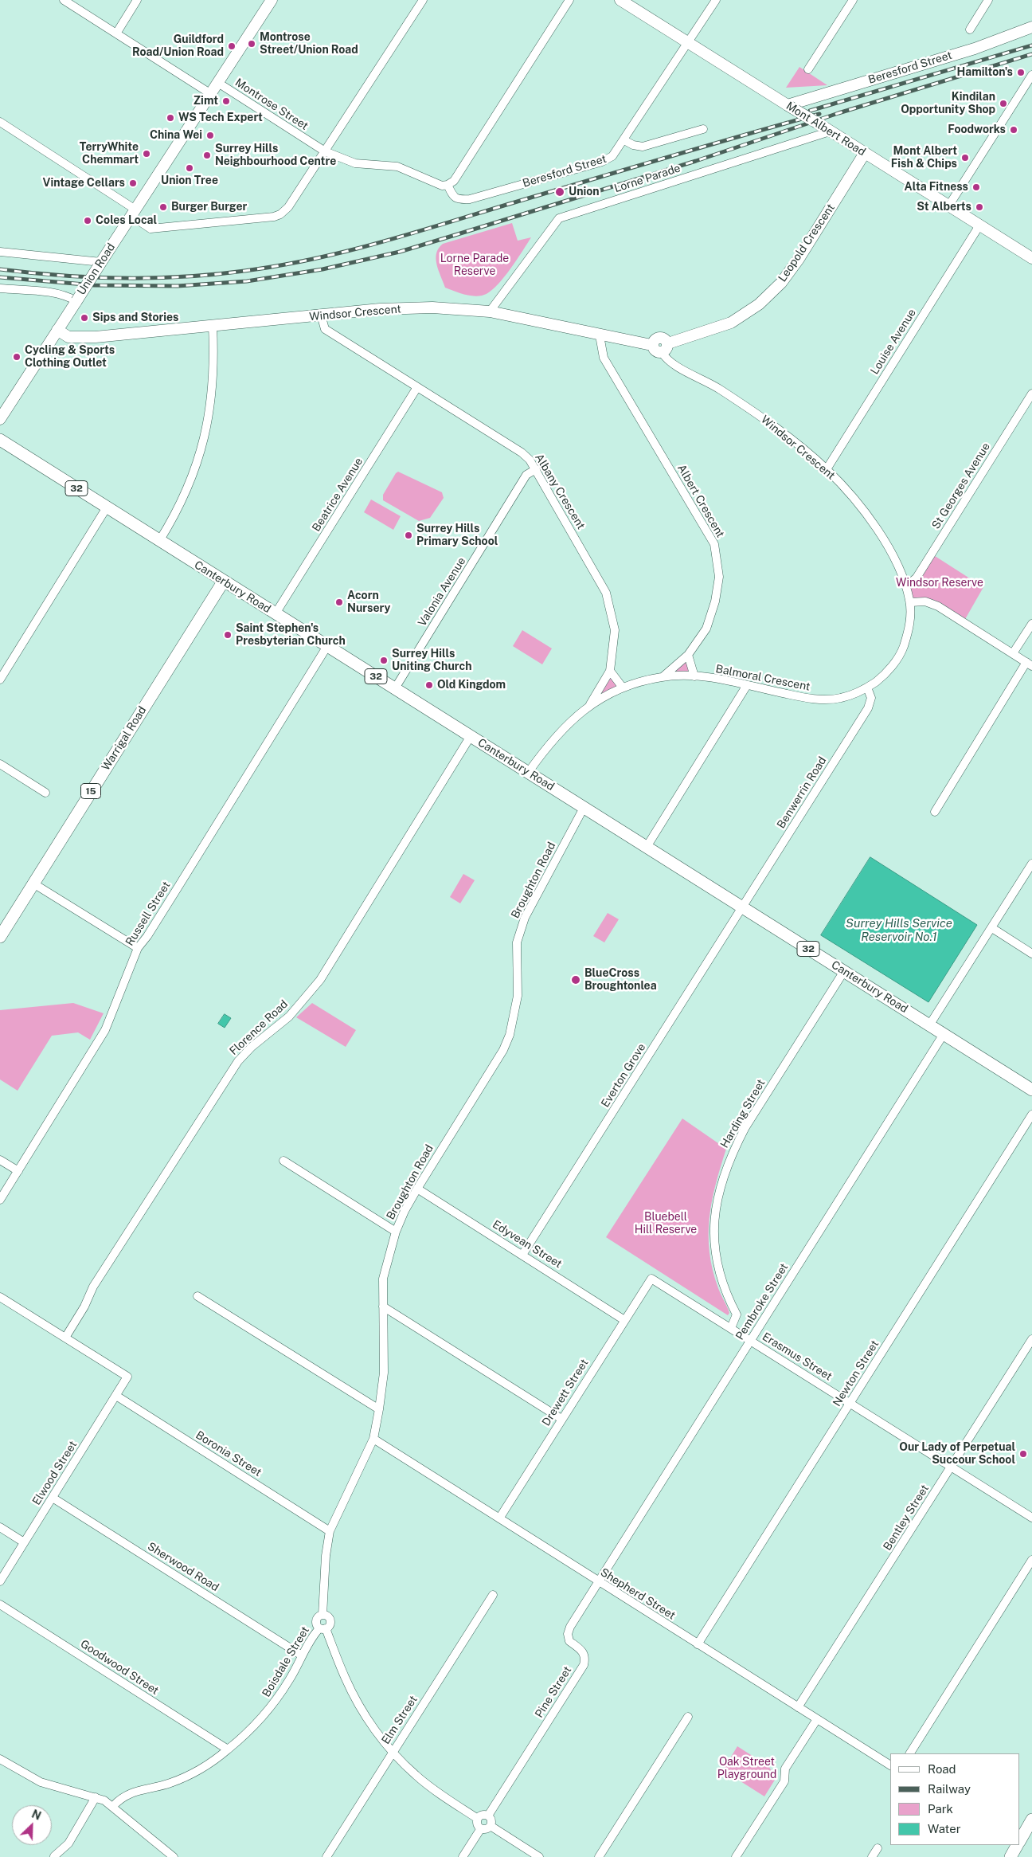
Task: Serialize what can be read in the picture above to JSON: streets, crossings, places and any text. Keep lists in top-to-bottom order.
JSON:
{
  "streets": {
    "main road": [
      "32",
      "Canterbury Road",
      "Warrigal Road",
      "15"
    ],
    "street": [
      "Beresford Street",
      "Montrose Street",
      "Mont Albert Road",
      "Lorne Parade",
      "Leopold Crescent",
      "Union Road",
      "Windsor Crescent",
      "Louise Avenue",
      "St Georges Avenue",
      "Albany Crescent",
      "Beatrice Avenue",
      "Albert Crescent",
      "Valonia Avenue",
      "Balmoral Crescent",
      "Benwerrin Road",
      "Broughton Road",
      "Russell Street",
      "Florence Road",
      "Everton Grove",
      "Harding Street",
      "Edyvean Street",
      "Pembroke Street",
      "Erasmus Street",
      "Newton Street",
      "Drewett Street",
      "Boronia Street",
      "Elwood Street",
      "Bentley Street",
      "Sherwood Road",
      "Shepherd Street",
      "Boisdale Street",
      "Goodwood Street",
      "Pine Street",
      "Elm Street"
    ]
  },
  "crossings": [
    ["Beresford Street", "Montrose Street"],
    ["Beresford Street", "Mont Albert Road"],
    ["Montrose Street", "Union Road"],
    ["Mont Albert Road", "Lorne Parade"],
    ["Mont Albert Road", "Leopold Crescent"],
    ["Mont Albert Road", "Louise Avenue"],
    ["Lorne Parade", "Windsor Crescent"],
    ["Leopold Crescent", "Windsor Crescent"],
    ["Union Road", "Windsor Crescent"],
    ["Windsor Crescent", "Louise Avenue"],
    ["Windsor Crescent", "St Georges Avenue"],
    ["Windsor Crescent", "Albany Crescent"],
    ["Windsor Crescent", "Albert Crescent"],
    ["Windsor Crescent", "Balmoral Crescent"],
    ["Albany Crescent", "Beatrice Avenue"],
    ["Albany Crescent", "Valonia Avenue"],
    ["Albany Crescent", "Balmoral Crescent"],
    ["Beatrice Avenue", "Canterbury Road"],
    ["Albert Crescent", "Balmoral Crescent"],
    ["Canterbury Road", "Valonia Avenue"],
    ["Canterbury Road", "Balmoral Crescent"],
    ["Canterbury Road", "Warrigal Road"],
    ["Canterbury Road", "Benwerrin Road"],
    ["Canterbury Road", "Broughton Road"],
    ["Canterbury Road", "Russell Street"],
    ["Canterbury Road", "Florence Road"],
    ["Canterbury Road", "Everton Grove"],
    ["Canterbury Road", "Harding Street"],
    ["Canterbury Road", "Pembroke Street"],
    ["Balmoral Crescent", "Benwerrin Road"],
    ["Benwerrin Road", "Everton Grove"],
    ["Broughton Road", "Edyvean Street"],
    ["Broughton Road", "Boronia Street"],
    ["Broughton Road", "Shepherd Street"],
    ["Broughton Road", "Boisdale Street"],
    ["Florence Road", "Elwood Street"],
    ["Everton Grove", "Edyvean Street"],
    ["Harding Street", "Erasmus Street"],
    ["Edyvean Street", "Drewett Street"],
    ["Pembroke Street", "Erasmus Street"],
    ["Pembroke Street", "Shepherd Street"],
    ["Pembroke Street", "Pine Street"],
    ["Erasmus Street", "Newton Street"],
    ["Erasmus Street", "Drewett Street"],
    ["Erasmus Street", "Bentley Street"],
    ["Newton Street", "Shepherd Street"],
    ["Drewett Street", "Shepherd Street"],
    ["Boronia Street", "Elwood Street"],
    ["Elwood Street", "Sherwood Road"],
    ["Bentley Street", "Shepherd Street"],
    ["Sherwood Road", "Boisdale Street"],
    ["Shepherd Street", "Pine Street"],
    ["Boisdale Street", "Goodwood Street"]
  ],
  "water": ["Surrey Hills Service Reservoir No.1"],
  "parks": [
    "Lorne Parade Reserve",
    "Windsor Reserve",
    "Bluebell Hill Reserve",
    "Oak Street Playground"
  ],
  "places": [
    "Montrose Street/Union Road",
    "Guildford Road/Union Road",
    "Hamilton's",
    "Zimt",
    "Kindilan Opportunity Shop",
    "WS Tech Expert",
    "Foodworks",
    "China Wei",
    "TerryWhite Chemmart",
    "Surrey Hills Neighbourhood Centre",
    "Mont Albert Fish & Chips",
    "Union Tree",
    "Vintage Cellars",
    "Alta Fitness",
    "Union",
    "Burger Burger",
    "St Alberts",
    "Coles Local",
    "Sips and Stories",
    "Cycling & Sports Clothing Outlet",
    "Surrey Hills Primary School",
    "Acorn Nursery",
    "Saint Stephen's Presbyterian Church",
    "Surrey Hills Uniting Church",
    "Old Kingdom",
    "BlueCross Broughtonlea",
    "Our Lady of Perpetual Succour School"
  ],
  "legend": [
    "Road",
    "Railway",
    "Park",
    "Water"
  ],
  "north": "top right"
}
